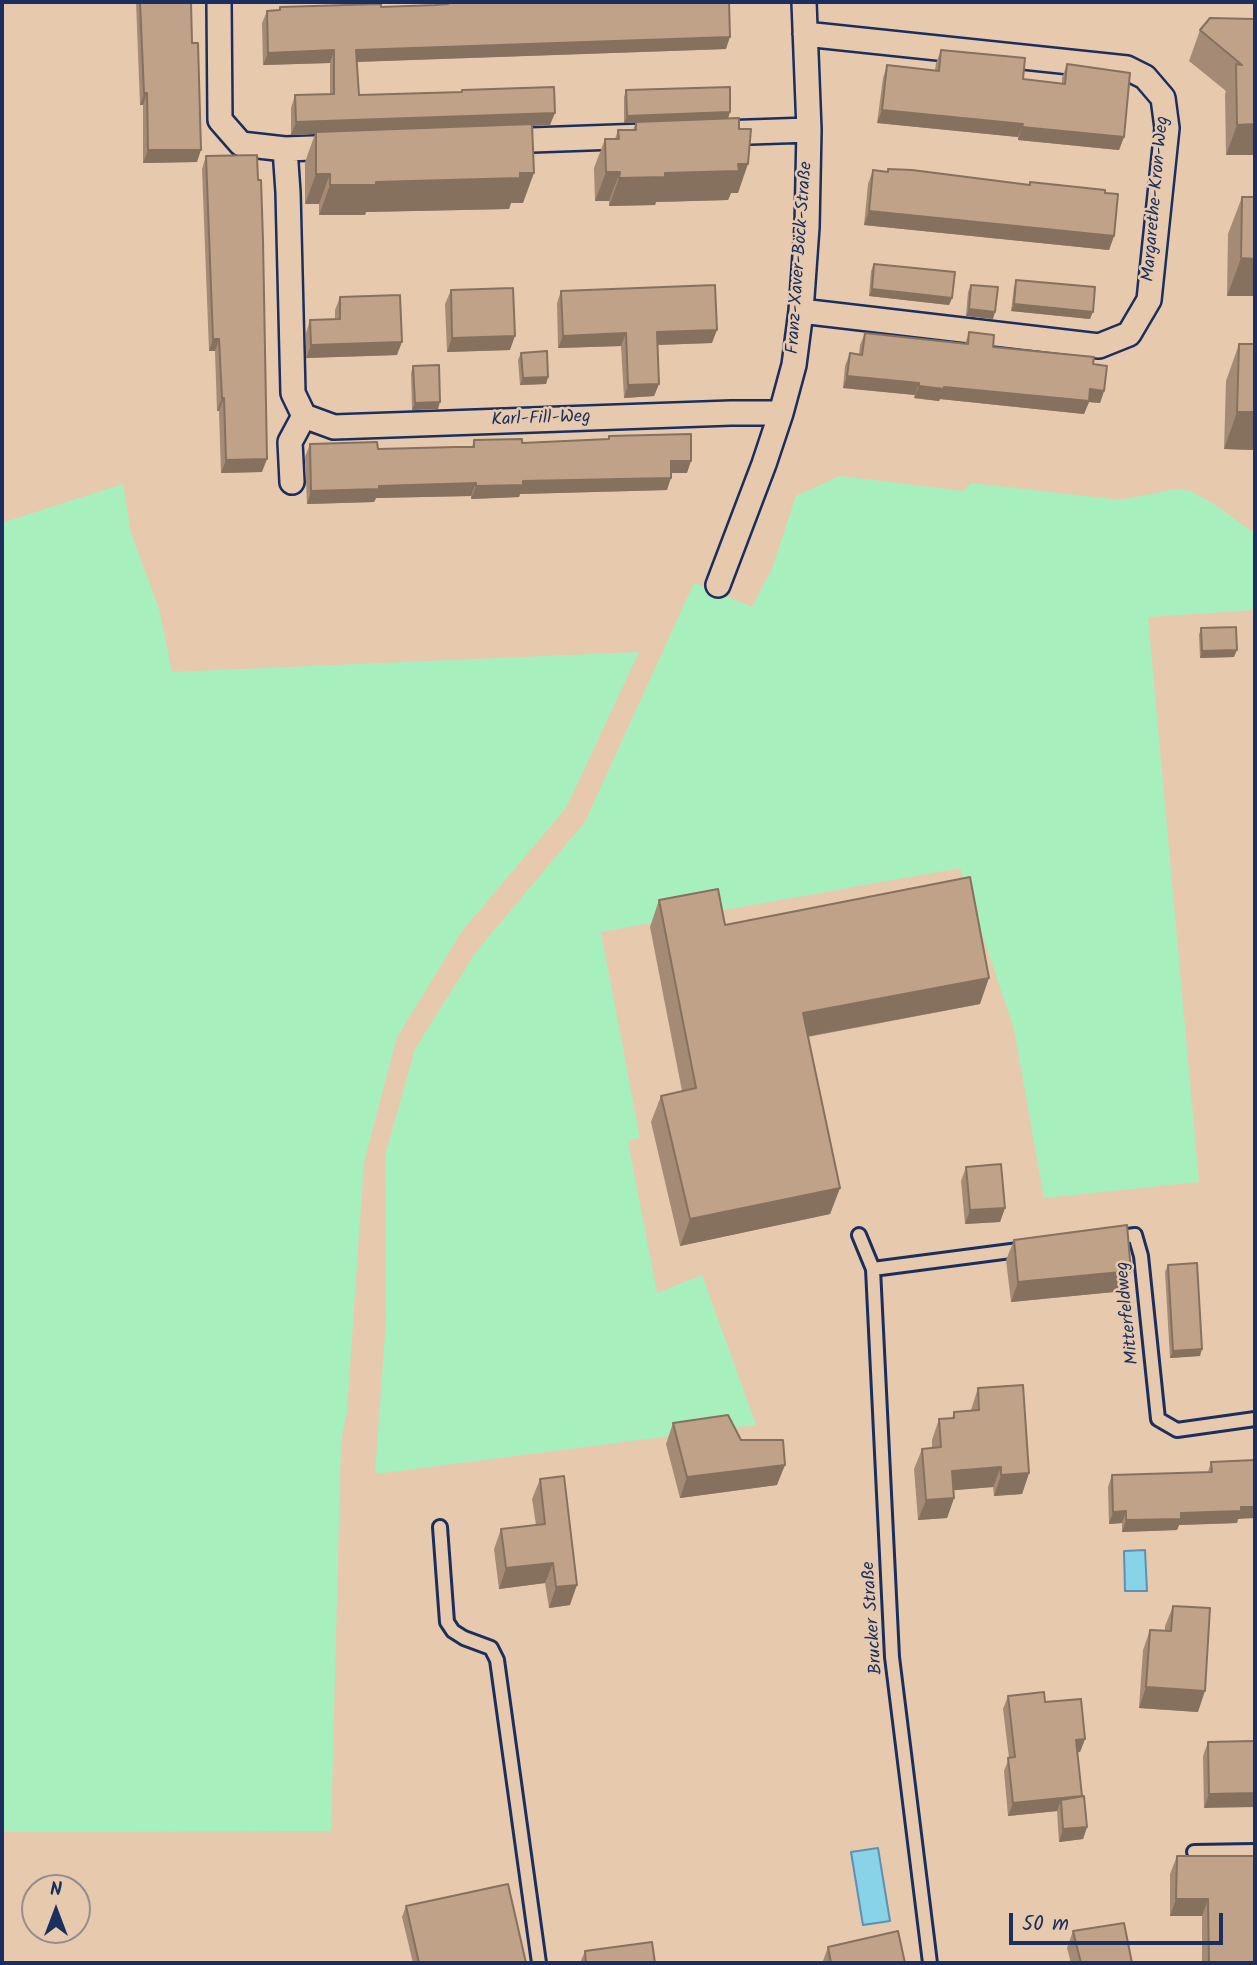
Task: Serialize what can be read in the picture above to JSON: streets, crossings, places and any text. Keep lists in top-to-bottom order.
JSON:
{
  "streets": {
    "street": ["Margarethe-Kron-Weg", "Franz-Xaver-Böck-Straße", "Karl-Fill-Weg"],
    "lane": ["Mitterfeldweg", "Brucker Straße"]
  },
  "crossings": [
    ["Margarethe-Kron-Weg", "Franz-Xaver-Böck-Straße"],
    ["Franz-Xaver-Böck-Straße", "Karl-Fill-Weg"]
  ],
  "scale_bar": "50 m",
  "north": "top"
}
